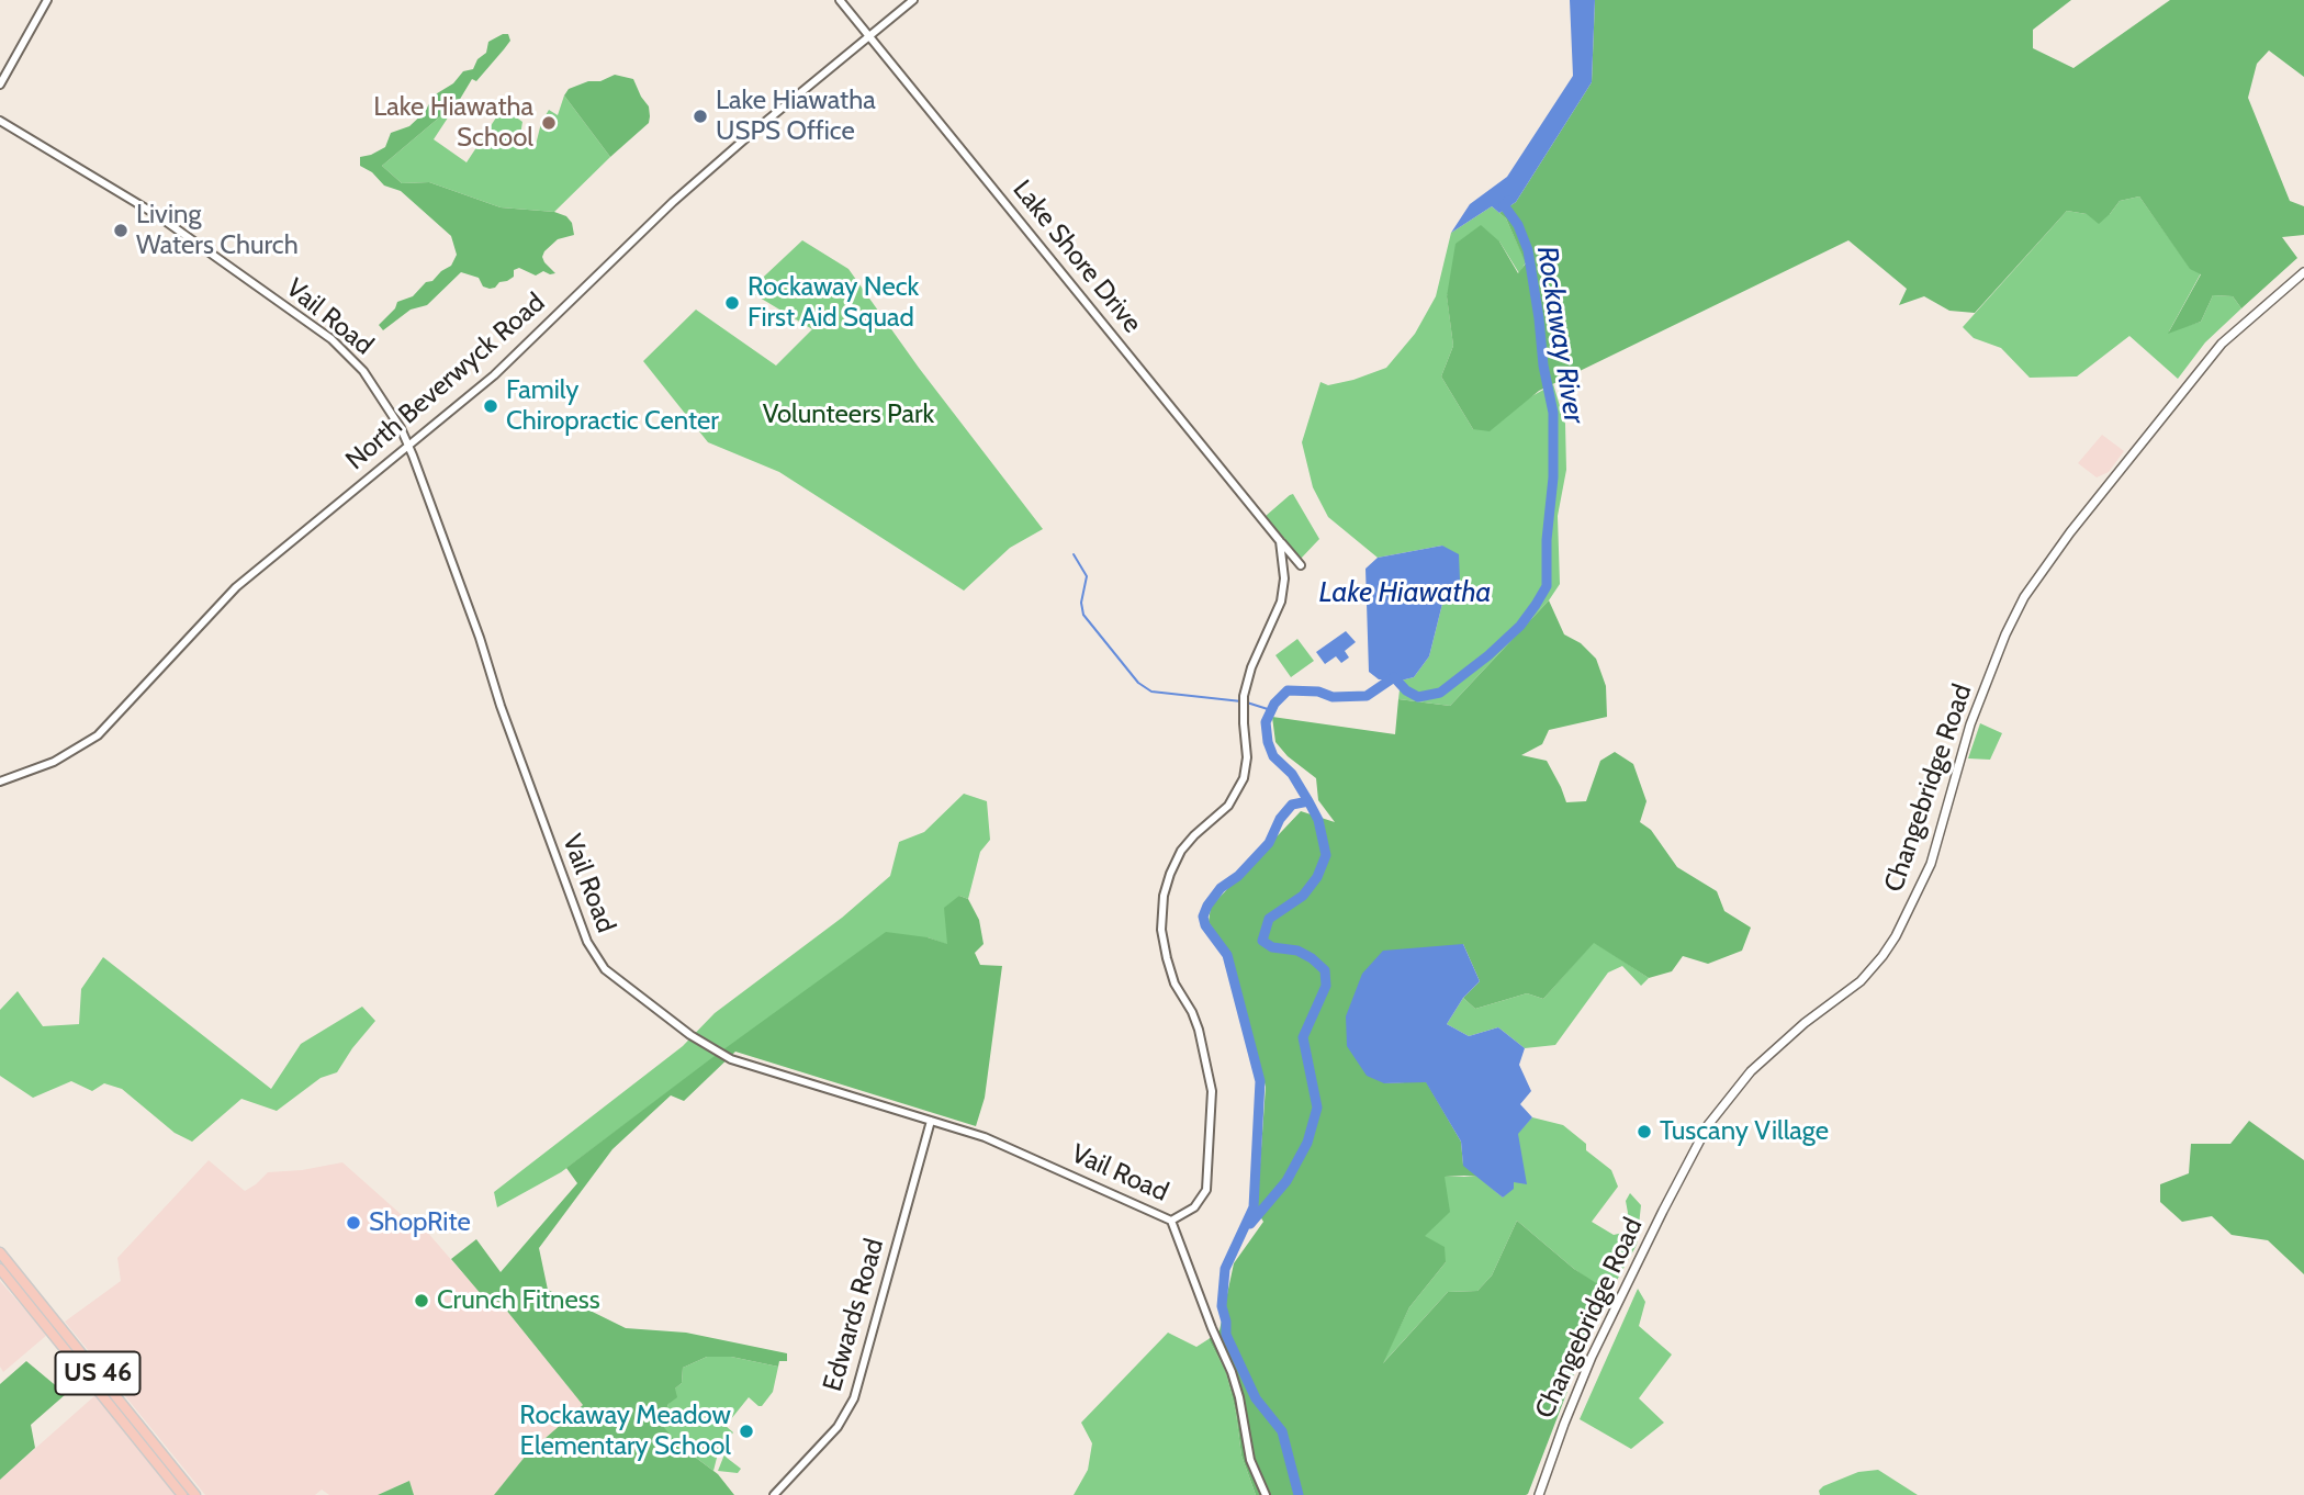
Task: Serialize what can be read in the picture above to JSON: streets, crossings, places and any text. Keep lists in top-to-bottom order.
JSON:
{
  "streets": {
    "highway": ["US 46"],
    "main road": ["Changebridge Road"],
    "street": [
      "Lake Shore Drive",
      "Vail Road",
      "North Beverwyck Road",
      "Edwards Road"
    ]
  },
  "crossings": [
    ["Lake Shore Drive", "North Beverwyck Road"],
    ["Vail Road", "North Beverwyck Road"],
    ["Vail Road", "Edwards Road"]
  ],
  "water": ["Rockaway River", "Lake Hiawatha"],
  "parks": ["Volunteers Park"],
  "places": [
    "Lake Hiawatha USPS Office",
    "Lake Hiawatha School",
    "Living Waters Church",
    "Rockaway Neck First Aid Squad",
    "Family Chiropractic Center",
    "Tuscany Village",
    "ShopRite",
    "Crunch Fitness",
    "Rockaway Meadow Elementary School"
  ]
}
